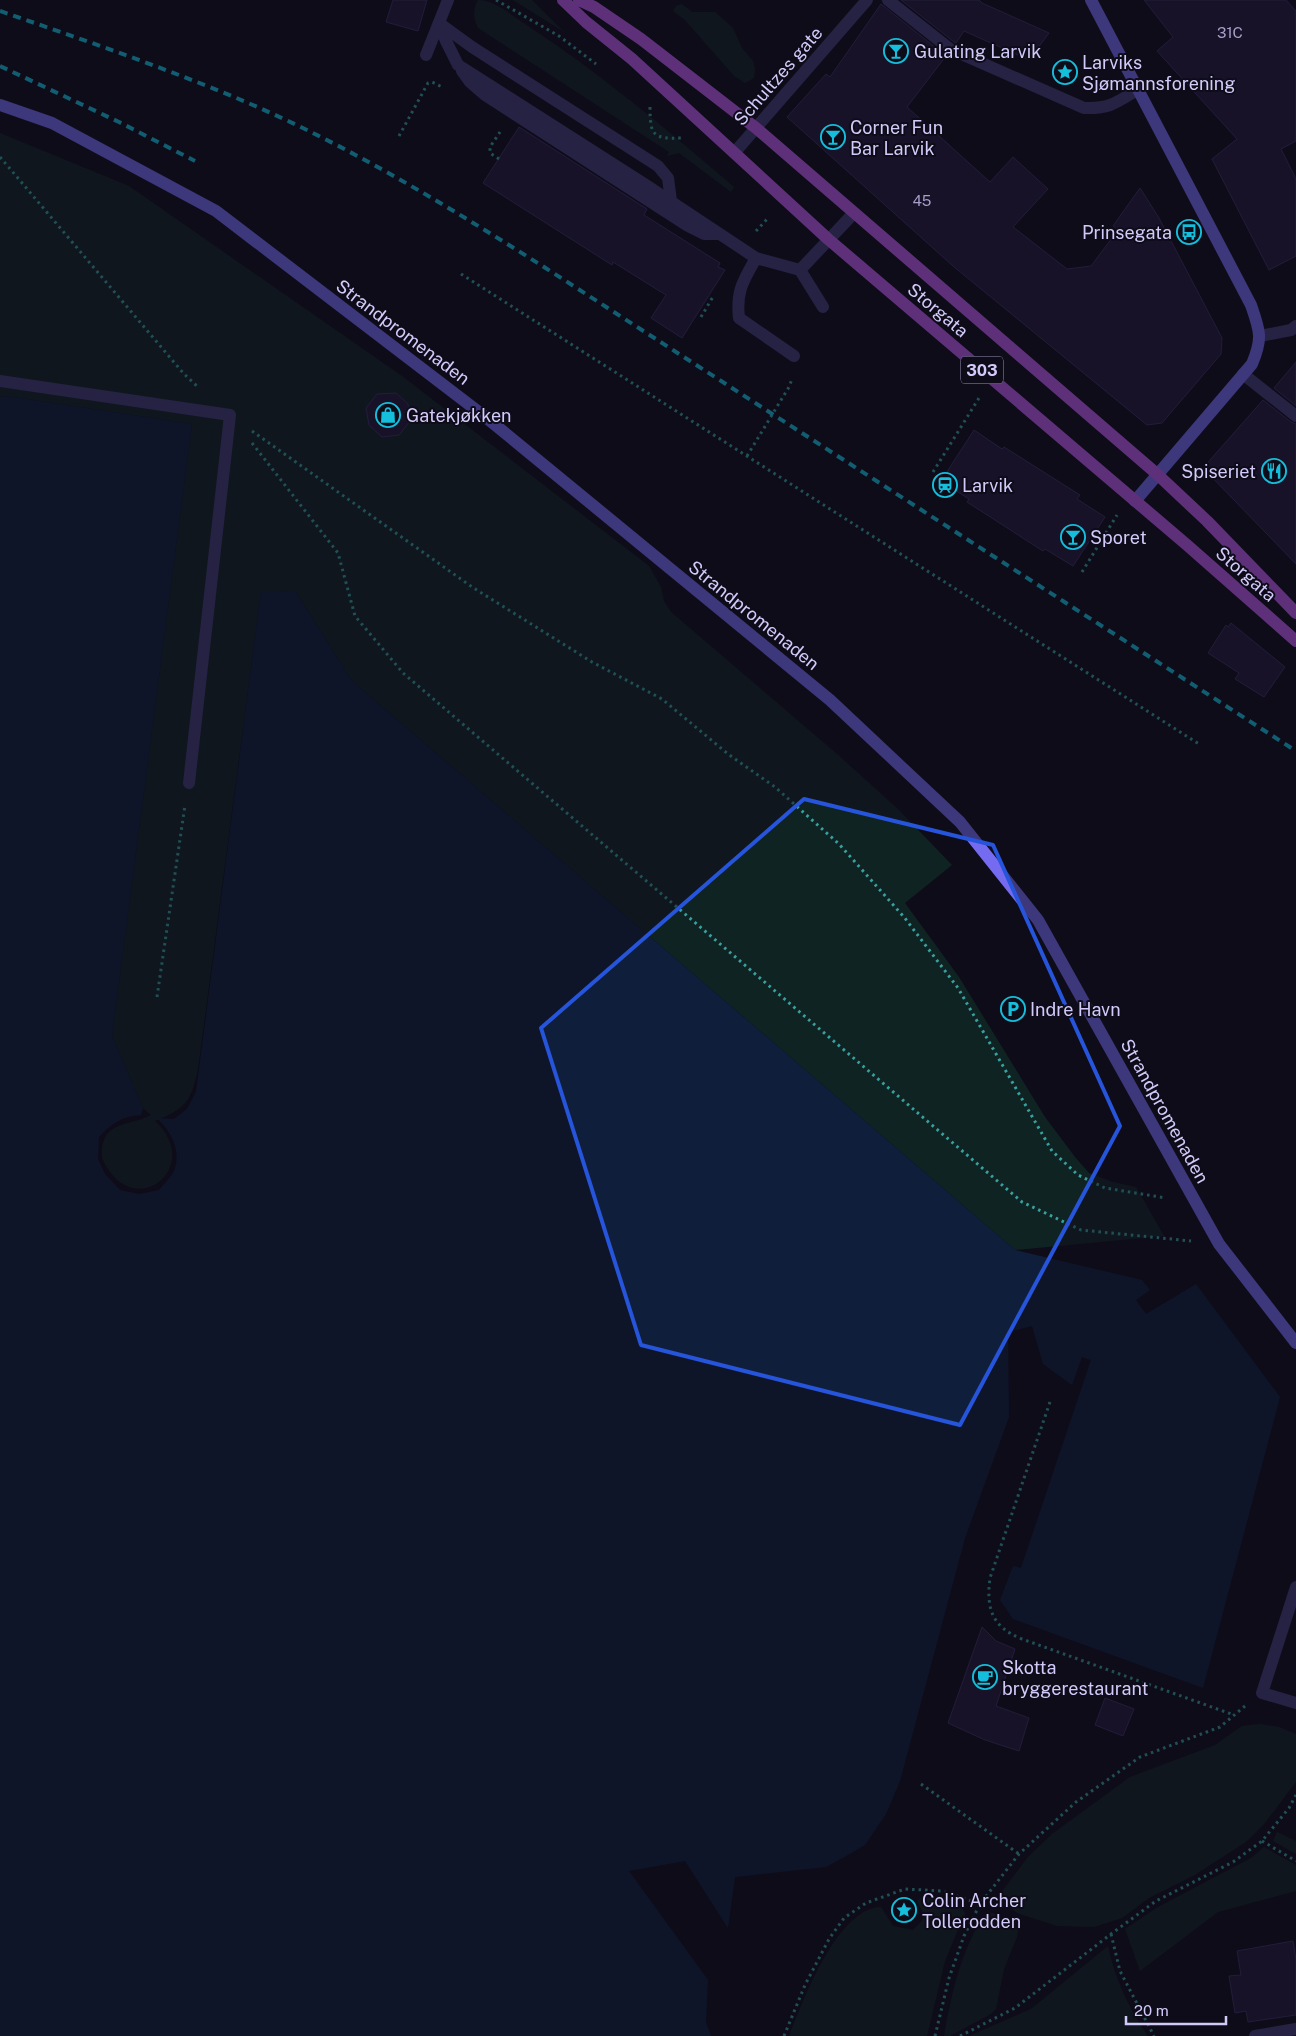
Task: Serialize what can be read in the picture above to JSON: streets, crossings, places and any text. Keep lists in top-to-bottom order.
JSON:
{
  "streets": {
    "main road": ["Storgata", "Strandpromenaden", "303"],
    "street": ["Schultzes gate"]
  },
  "crossings": [
    ["Schultzes gate", "Storgata"]
  ],
  "places": {
    "bar": ["Gulating Larvik", "Corner Fun Bar Larvik", "Sporet"],
    "place": ["Larviks Sjømannsforening", "Colin Archer Tollerodden"],
    "bus stop": ["Prinsegata"],
    "shop": ["Gatekjøkken"],
    "restaurant": ["Spiseriet"],
    "station": ["Larvik"],
    "parking": ["Indre Havn"],
    "cafe": ["Skotta bryggerestaurant"]
  },
  "house_numbers": ["31C", "45"],
  "scale_bar": "20 m"
}
